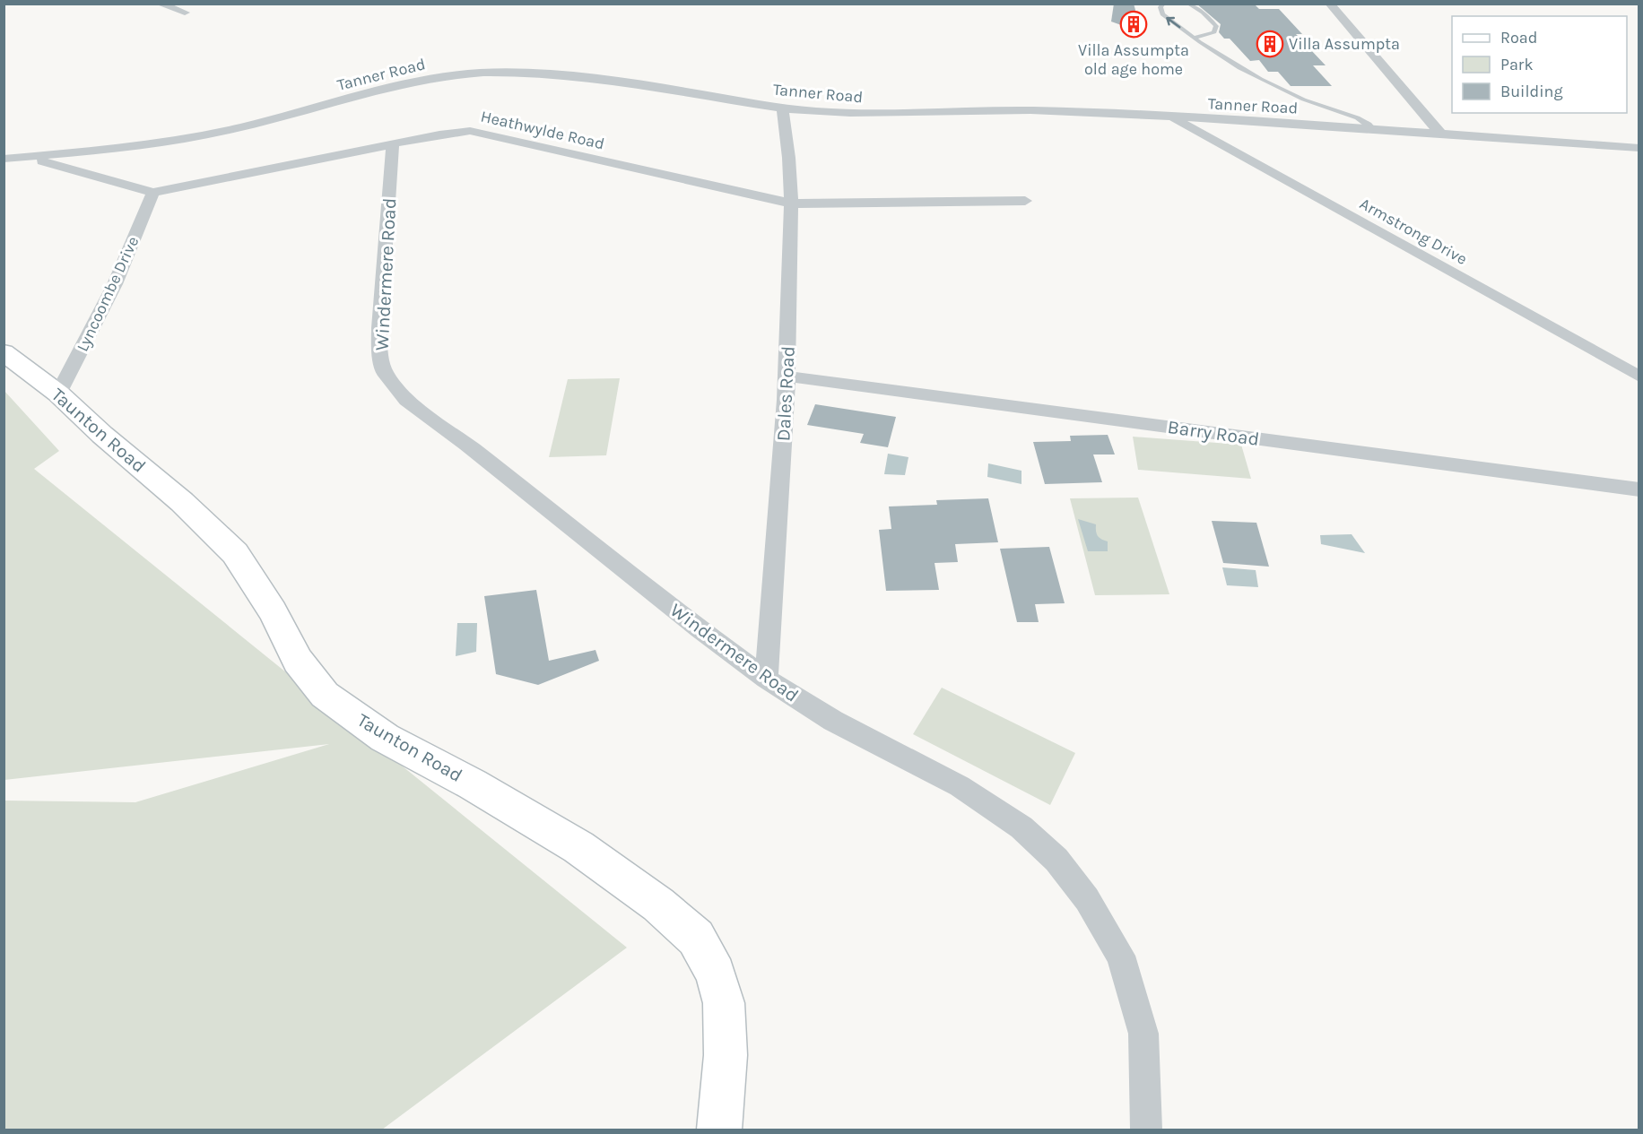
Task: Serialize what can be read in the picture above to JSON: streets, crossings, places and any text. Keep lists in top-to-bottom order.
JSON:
{
  "streets": {
    "street": [
      "Tanner Road",
      "Heathwylde Road",
      "Armstrong Drive",
      "Windermere Road",
      "Lyncoombe Drive",
      "Dales Road",
      "Taunton Road",
      "Barry Road"
    ]
  },
  "crossings": [
    ["Tanner Road", "Heathwylde Road"],
    ["Tanner Road", "Armstrong Drive"],
    ["Tanner Road", "Dales Road"],
    ["Heathwylde Road", "Windermere Road"],
    ["Heathwylde Road", "Lyncoombe Drive"],
    ["Heathwylde Road", "Dales Road"],
    ["Windermere Road", "Dales Road"],
    ["Lyncoombe Drive", "Taunton Road"],
    ["Dales Road", "Barry Road"]
  ],
  "places": {
    "building": ["Villa Assumpta old age home", "Villa Assumpta"]
  },
  "legend": ["Road", "Park", "Building"]
}
